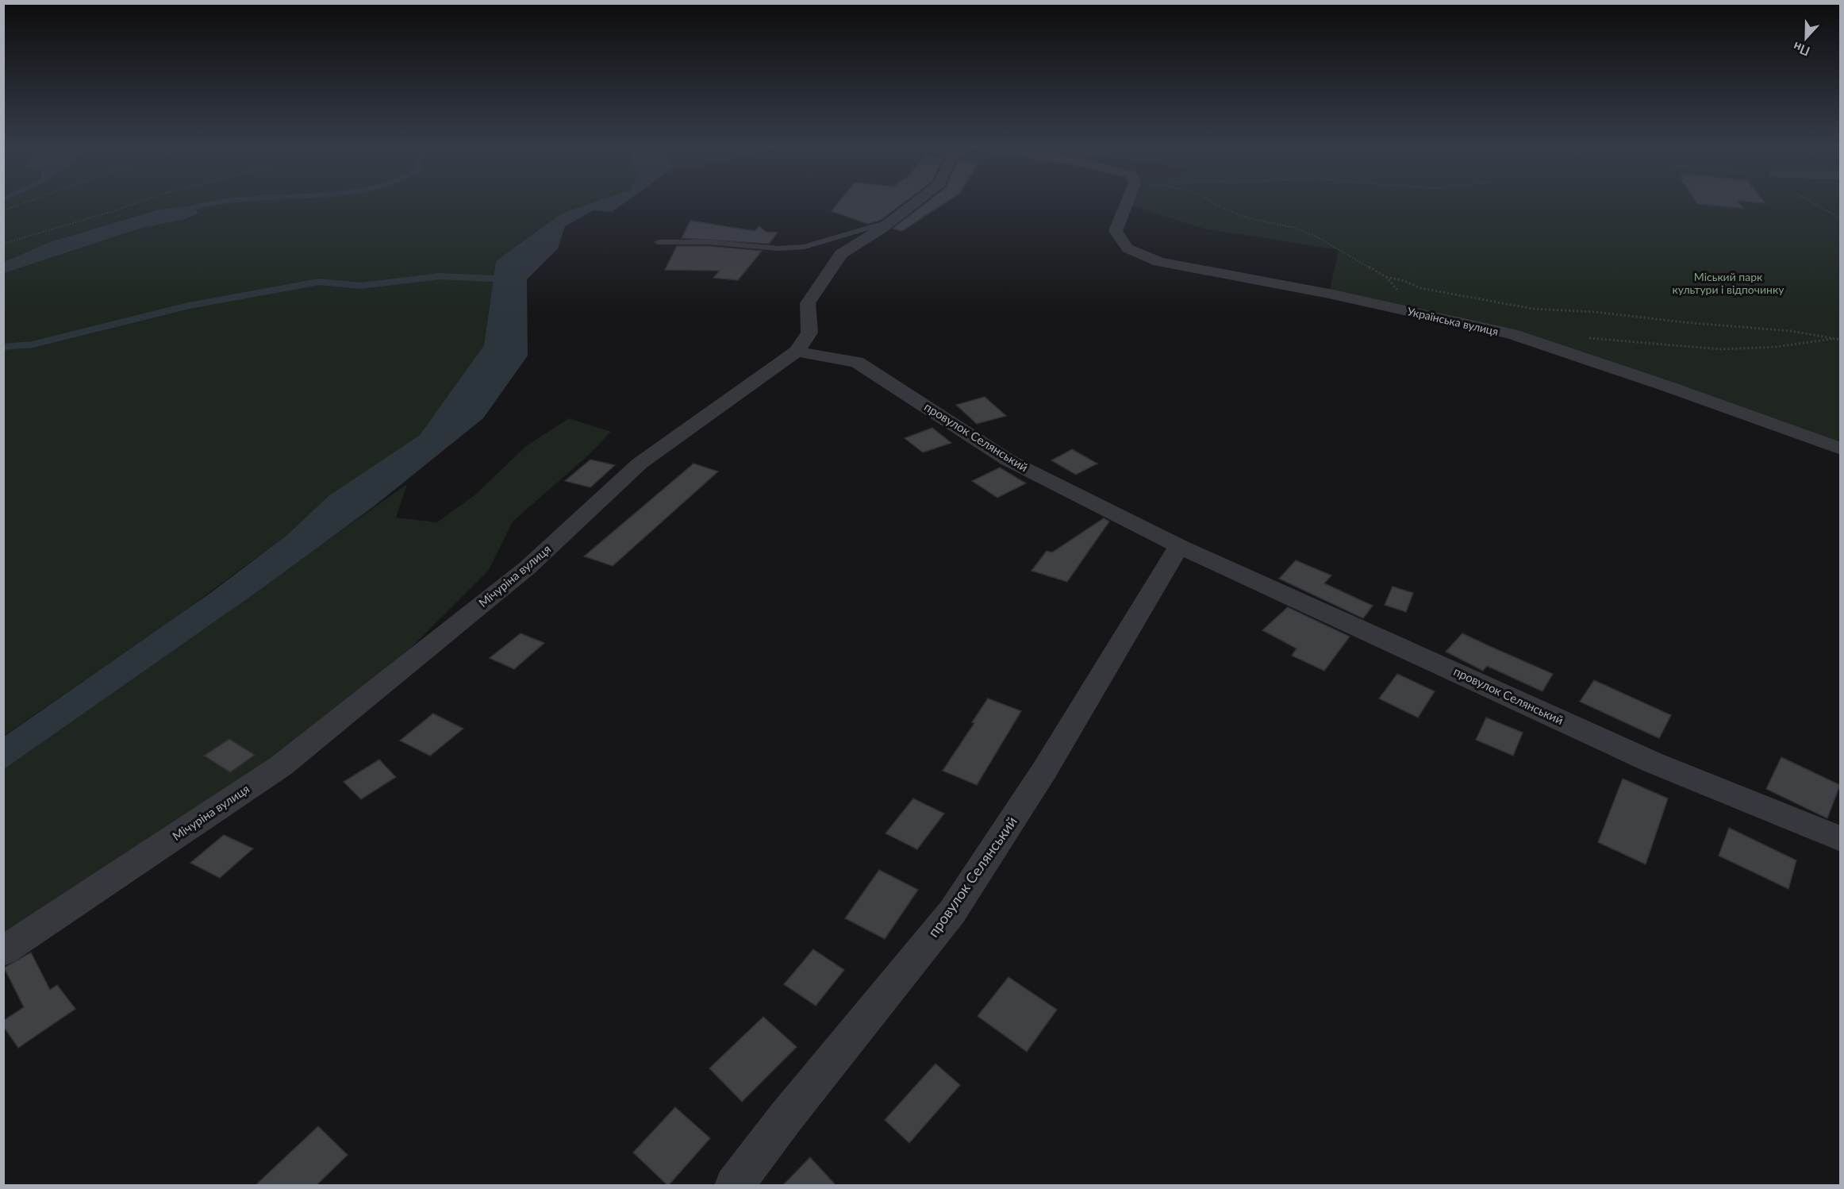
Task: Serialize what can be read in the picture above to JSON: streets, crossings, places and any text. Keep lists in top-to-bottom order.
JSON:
{
  "streets": {
    "street": ["Українська вулиця", "провулок Селянський", "Мічуріна вулиця"]
  },
  "crossings": [
    ["провулок Селянський", "Мічуріна вулиця"]
  ],
  "parks": ["Міський парк культури і відпочинку"],
  "north": "bottom"
}
